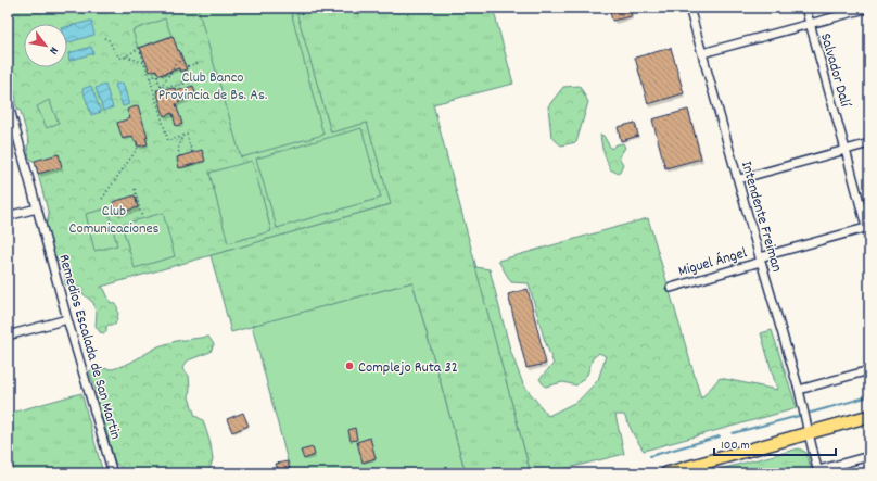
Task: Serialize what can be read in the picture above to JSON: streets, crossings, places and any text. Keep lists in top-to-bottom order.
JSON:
{
  "streets": {
    "street": [
      "Salvador Dalí",
      "Intendente Freiman",
      "Miguel Ángel",
      "Remedios Escalada de San Martin"
    ]
  },
  "crossings": [
    ["Salvador Dalí", "Miguel Ángel"],
    ["Intendente Freiman", "Miguel Ángel"]
  ],
  "parks": ["Club Banco Provincia de Bs. As.", "Club Comunicaciones"],
  "places": ["Complejo Ruta 32"],
  "scale_bar": "100 m",
  "north": "bottom right"
}
